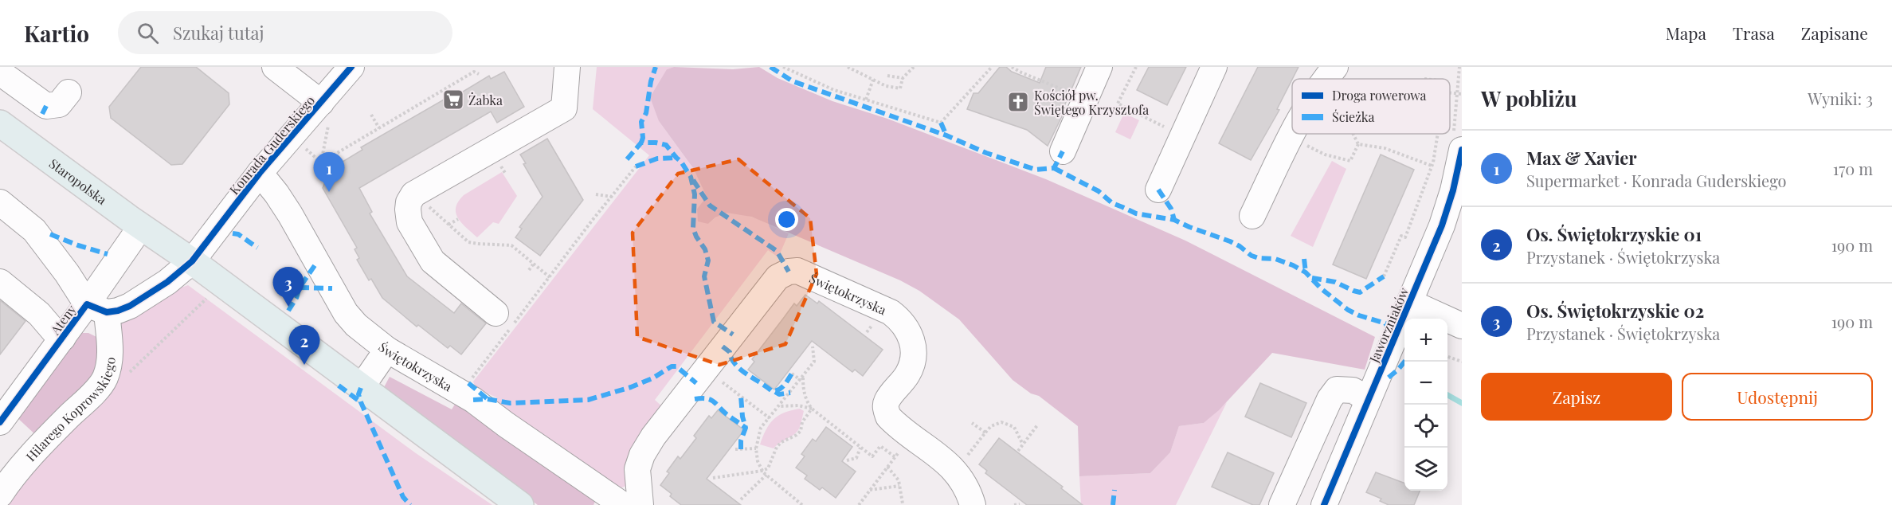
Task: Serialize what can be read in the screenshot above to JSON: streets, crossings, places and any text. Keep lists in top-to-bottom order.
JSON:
{
  "streets": {
    "main road": ["Staropolska"],
    "street": [
      "Konrada Guderskiego",
      "Świętokrzyska",
      "Ateny",
      "Jaworzniaków",
      "Hilarego Koprowskiego"
    ]
  },
  "crossings": [
    ["Konrada Guderskiego", "Świętokrzyska"],
    ["Staropolska", "Ateny"],
    ["Ateny", "Hilarego Koprowskiego"]
  ],
  "places": {
    "supermarket": ["Żabka"],
    "church": ["Kościół pw. Świętego Krzysztofa"]
  },
  "legend": ["Droga rowerowa", "Ścieżka"],
  "page": {
    "header": "Kartio",
    "search": "Szukaj tutaj",
    "nav": ["Mapa", "Trasa", "Zapisane"],
    "heading": ["W pobliżu", "Wyniki: 3"],
    "list": [
      {
        "mark": "1",
        "name": "Max & Xavier",
        "note": "Supermarket · Konrada Guderskiego",
        "value": "170 m"
      },
      {
        "mark": "2",
        "name": "Os. Świętokrzyskie 01",
        "note": "Przystanek · Świętokrzyska",
        "value": "190 m"
      },
      {
        "mark": "3",
        "name": "Os. Świętokrzyskie 02",
        "note": "Przystanek · Świętokrzyska",
        "value": "190 m"
      }
    ],
    "pins": ["1", "3", "2"],
    "map_buttons": ["+", "−"],
    "buttons": ["Zapisz", "Udostępnij"]
  }
}
